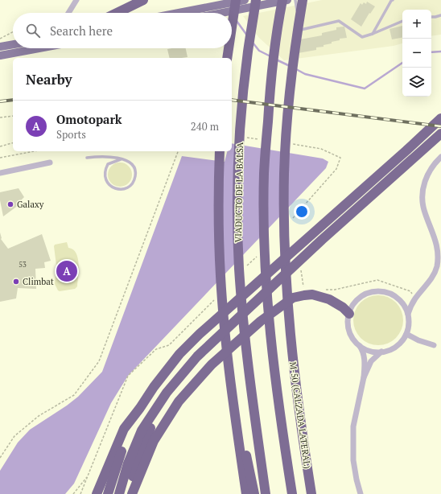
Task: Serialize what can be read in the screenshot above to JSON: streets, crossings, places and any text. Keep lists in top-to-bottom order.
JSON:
{
  "streets": {
    "highway": ["VIADUCTO DE LA BALSA", "M-50 (CALZADA LATERAL)"]
  },
  "places": ["Galaxy", "Climbat"],
  "house_numbers": ["53"],
  "page": {
    "map_buttons": ["+", "−"],
    "search": "Search here",
    "heading": "Nearby",
    "list": [
      {
        "mark": "A",
        "name": "Omotopark",
        "note": "Sports",
        "value": "240 m"
      }
    ],
    "pins": "A"
  }
}
